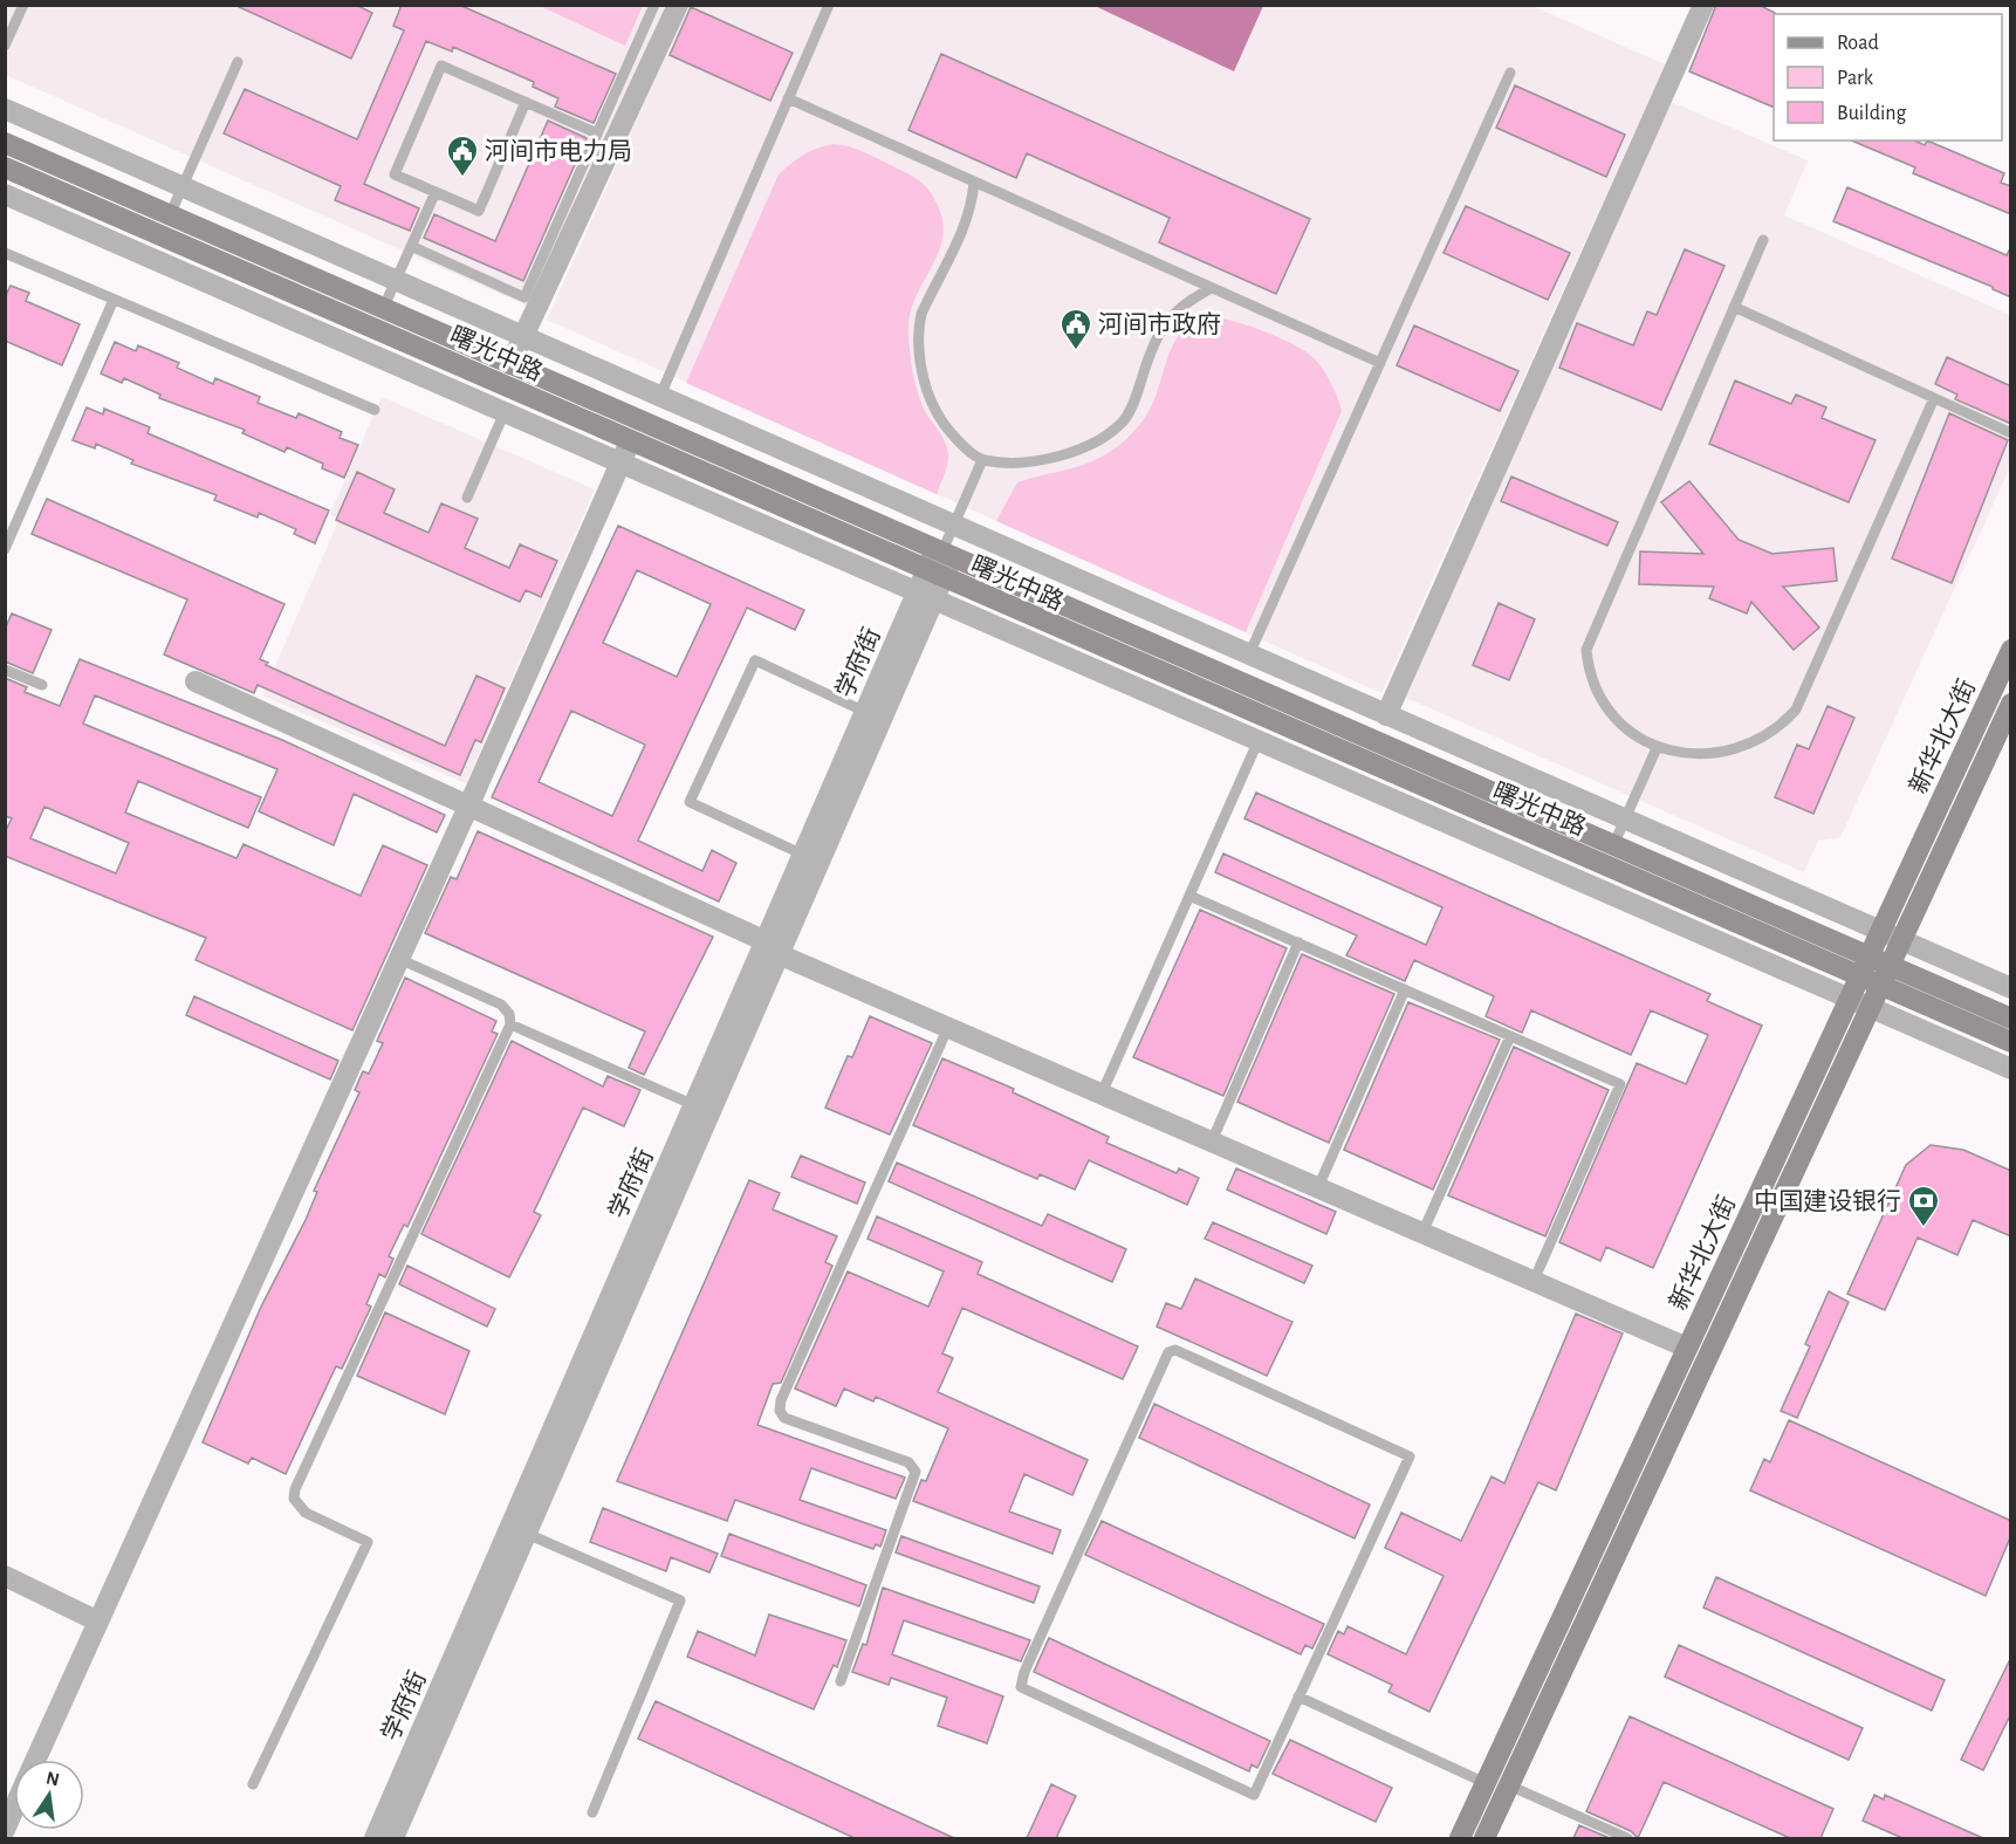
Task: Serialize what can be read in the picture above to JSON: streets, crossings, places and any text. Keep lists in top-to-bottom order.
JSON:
{
  "streets": {
    "main road": ["曙光中路", "新华北大街"],
    "street": ["学府街"]
  },
  "crossings": [
    ["曙光中路", "学府街"],
    ["曙光中路", "新华北大街"]
  ],
  "places": {
    "public building": ["河间市电力局", "河间市政府"],
    "bank": ["中国建设银行"]
  },
  "legend": ["Road", "Park", "Building"],
  "north": "top"
}
